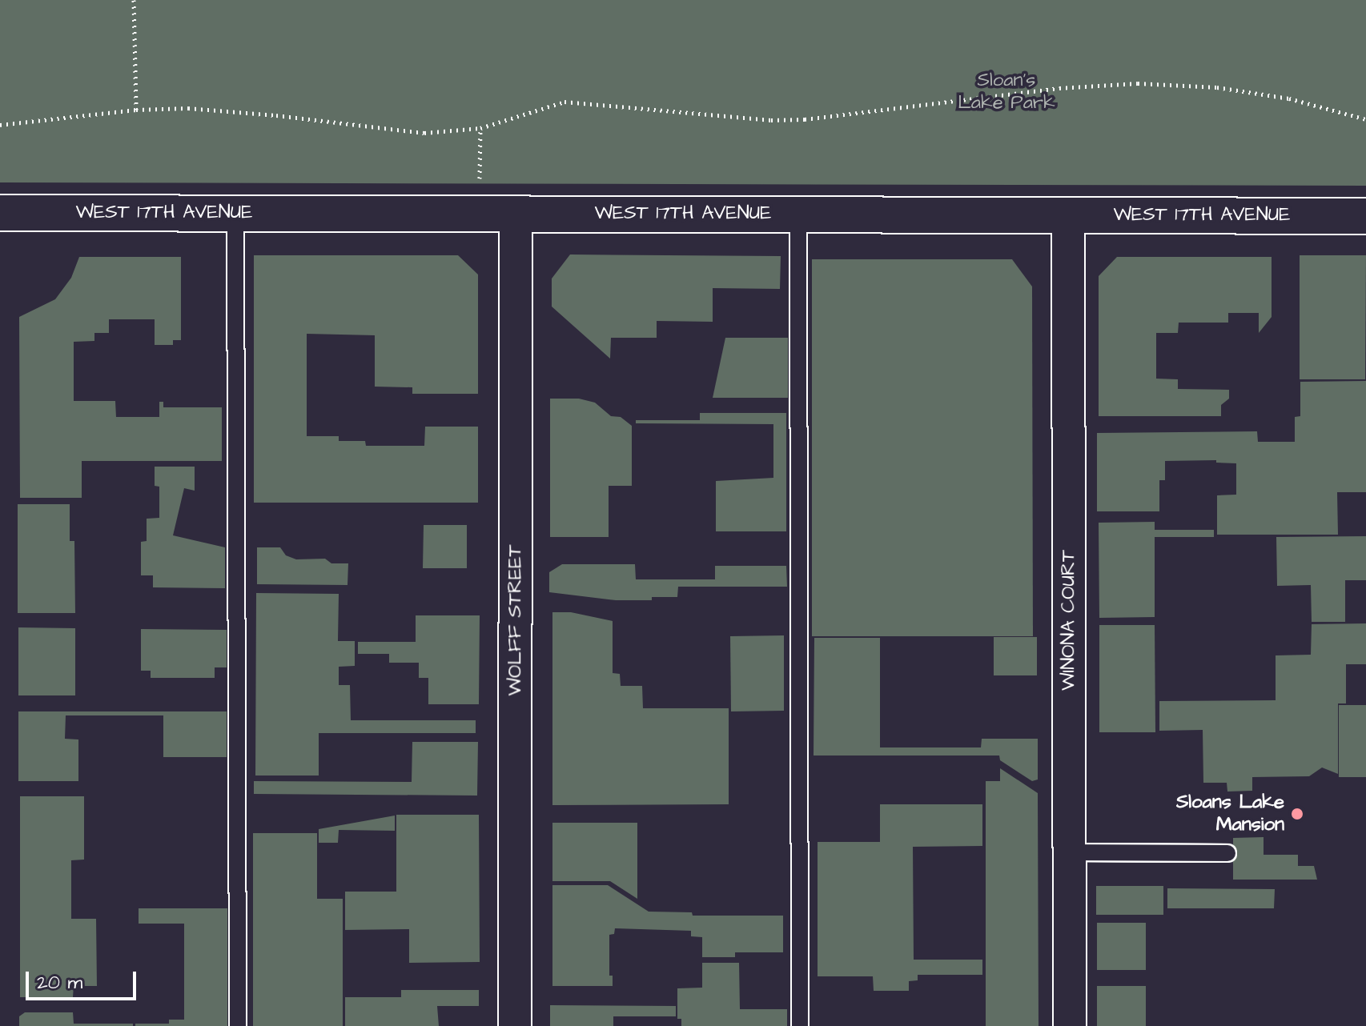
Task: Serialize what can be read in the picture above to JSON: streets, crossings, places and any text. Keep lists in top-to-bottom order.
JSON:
{
  "streets": {
    "street": ["WEST 17TH AVENUE", "WOLFF STREET", "WINONA COURT"]
  },
  "crossings": [
    ["WEST 17TH AVENUE", "WOLFF STREET"],
    ["WEST 17TH AVENUE", "WINONA COURT"]
  ],
  "parks": ["Sloan's Lake Park"],
  "places": ["Sloans Lake Mansion"],
  "scale_bar": "20 m"
}
